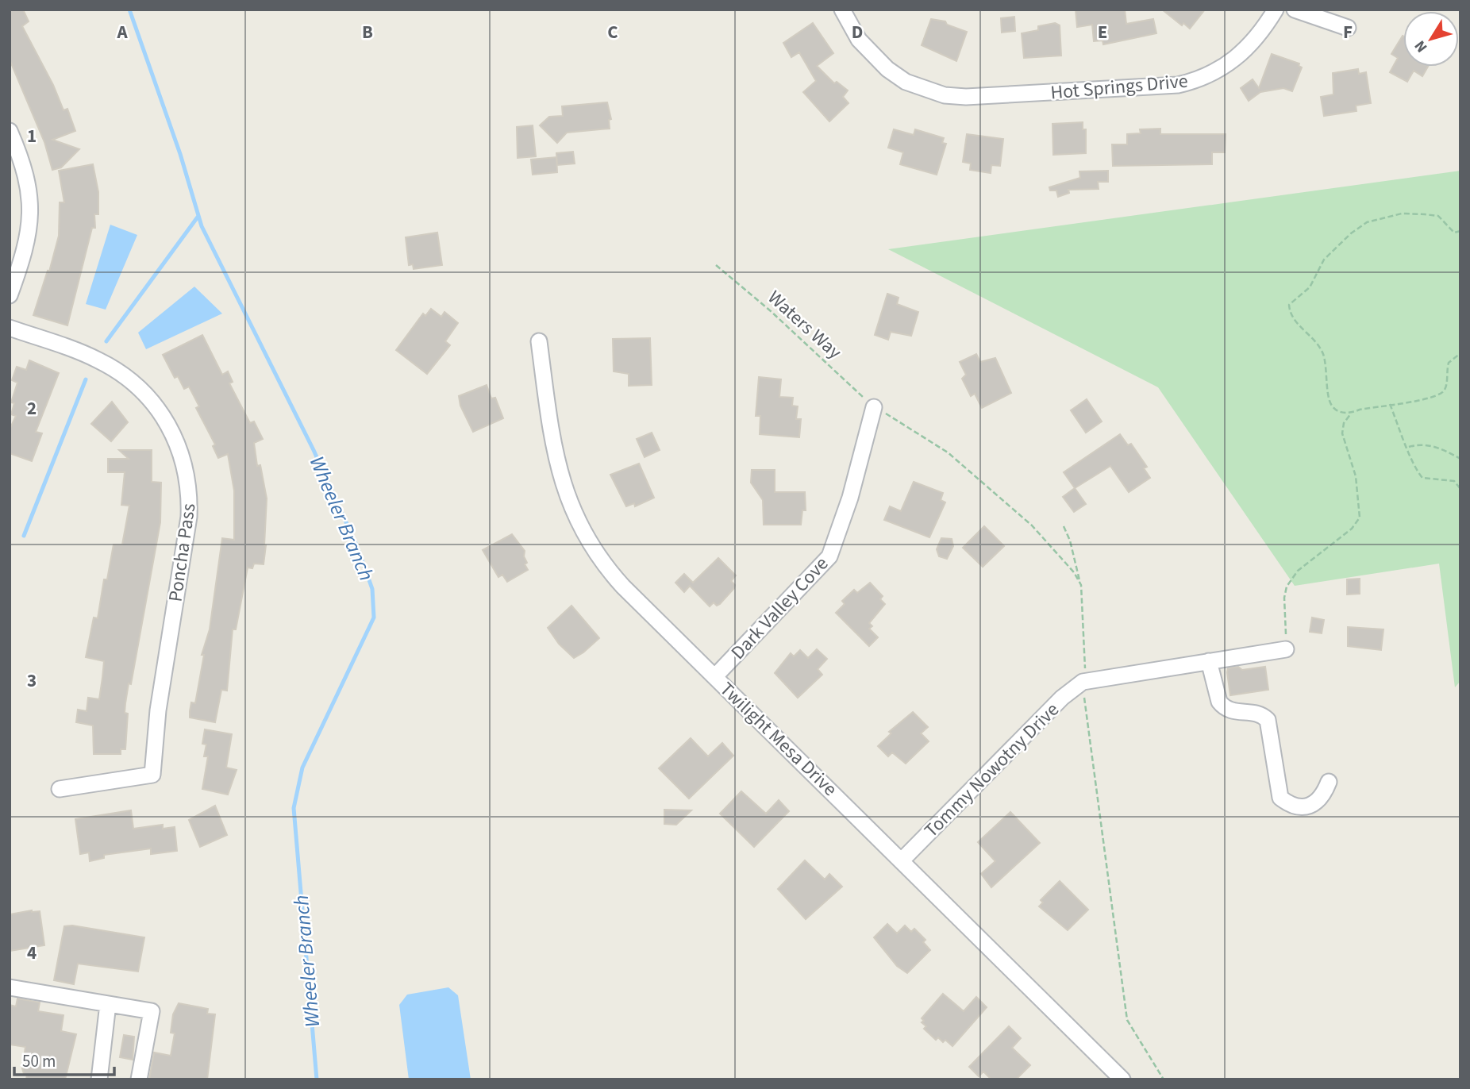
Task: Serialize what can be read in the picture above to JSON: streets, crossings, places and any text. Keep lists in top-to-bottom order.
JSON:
{
  "streets": {
    "street": [
      "Hot Springs Drive",
      "Poncha Pass",
      "Dark Valley Cove",
      "Twilight Mesa Drive",
      "Tommy Nowotny Drive"
    ],
    "path": ["Waters Way"]
  },
  "crossings": [
    ["Waters Way", "Dark Valley Cove"],
    ["Dark Valley Cove", "Twilight Mesa Drive"],
    ["Twilight Mesa Drive", "Tommy Nowotny Drive"]
  ],
  "water": ["Wheeler Branch"],
  "scale_bar": "50 m",
  "north": "bottom left",
  "grid": {
    "columns": [
      "A",
      "B",
      "C",
      "D",
      "E",
      "F"
    ],
    "rows": [
      "1",
      "2",
      "3",
      "4"
    ]
  }
}
